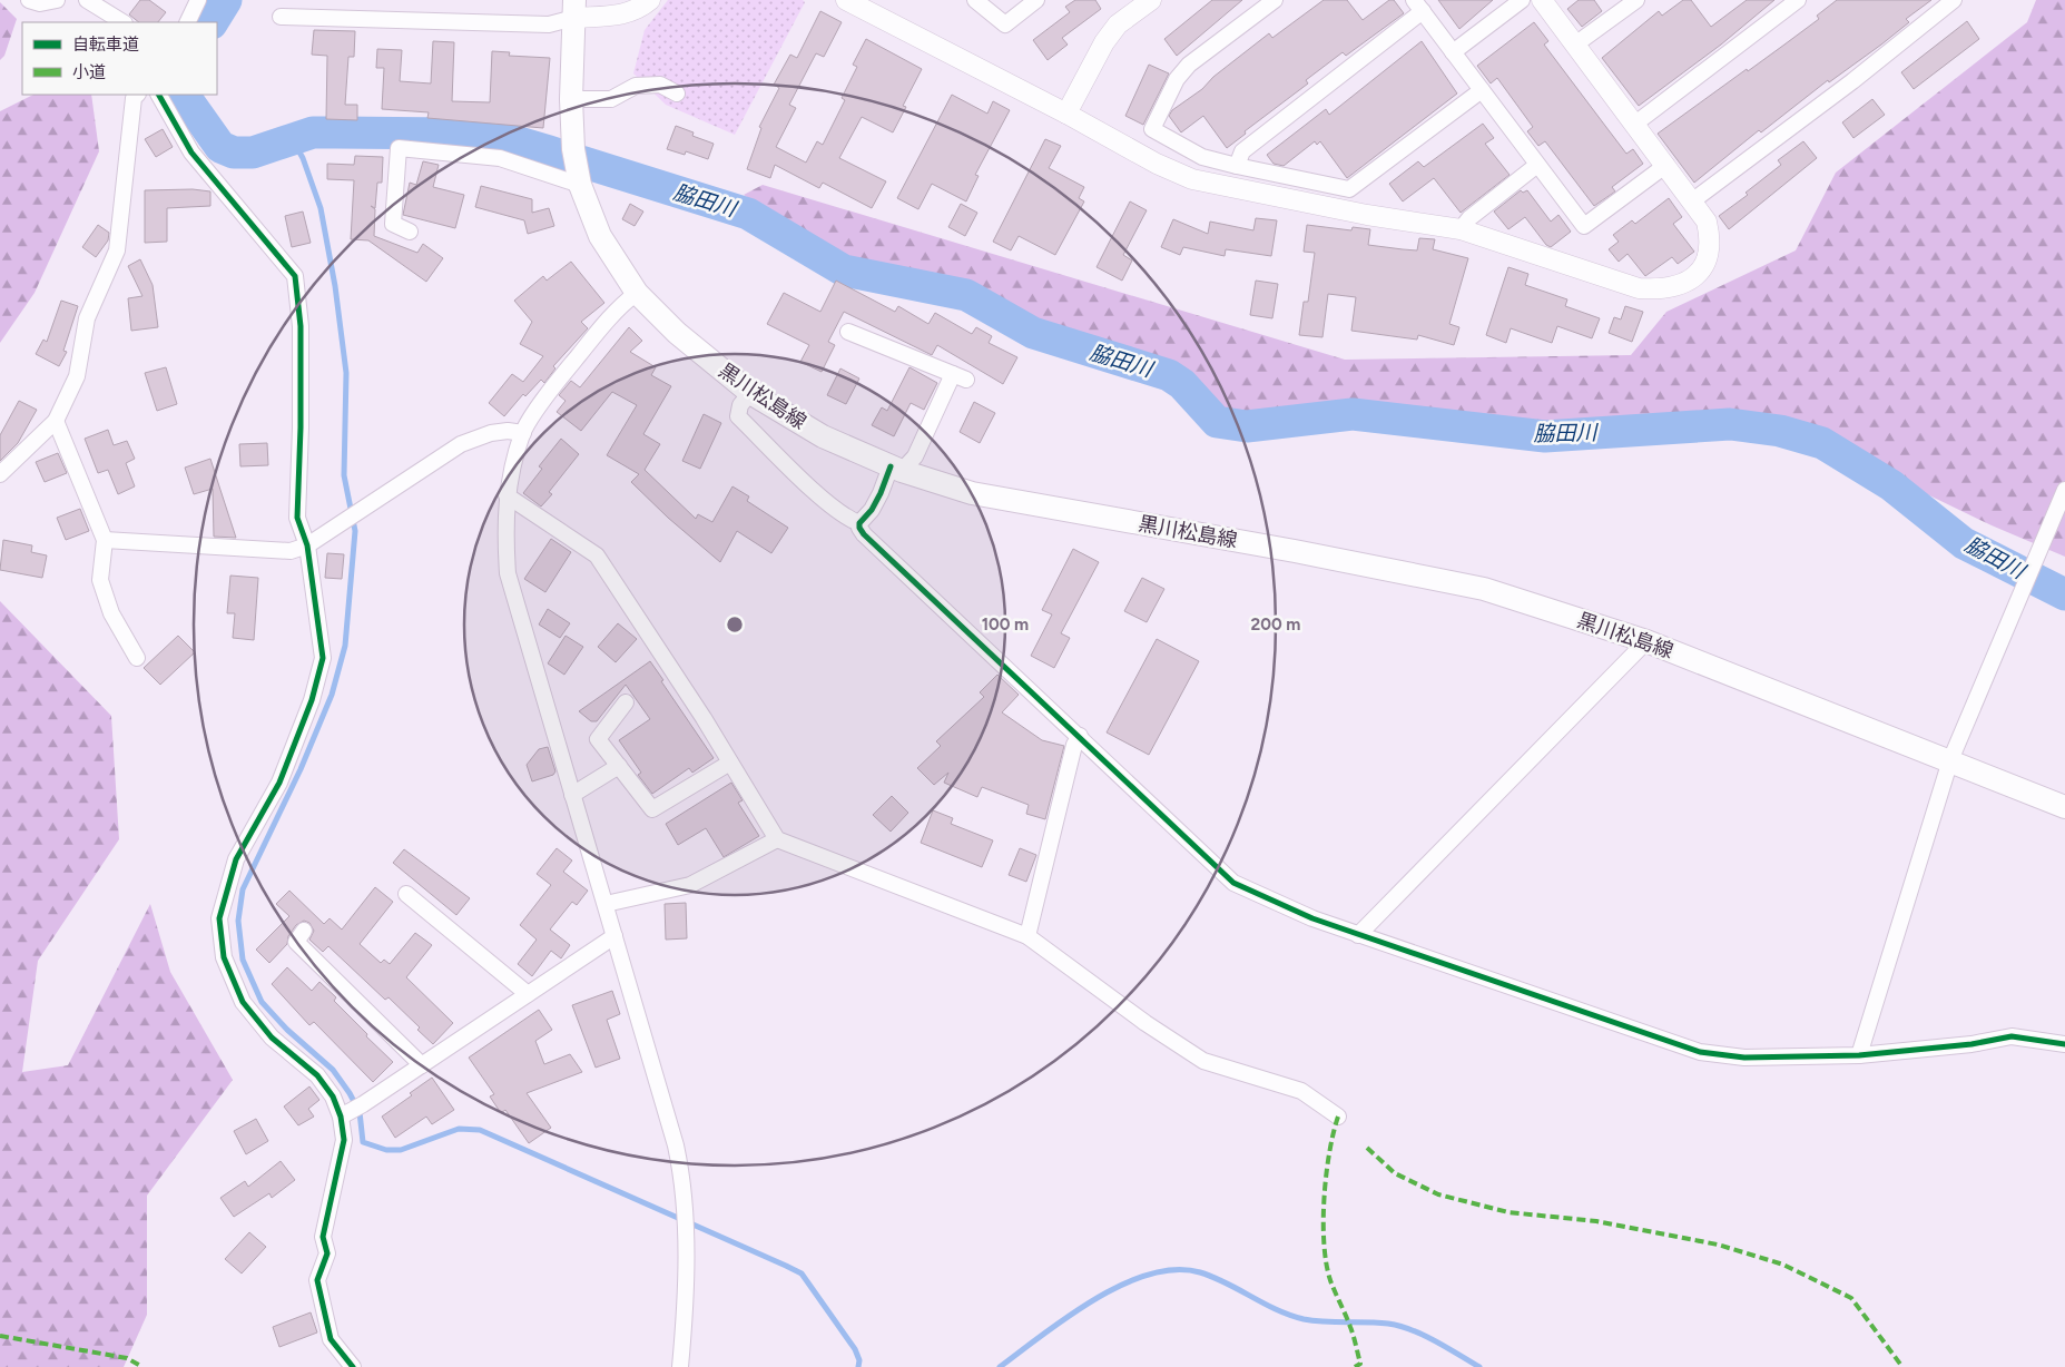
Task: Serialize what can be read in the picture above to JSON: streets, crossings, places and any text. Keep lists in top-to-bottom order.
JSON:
{
  "streets": {
    "main road": ["黒川松島線"]
  },
  "water": ["脇田川"],
  "legend": ["自転車道", "小道"],
  "rings": ["100 m", "200 m"]
}
